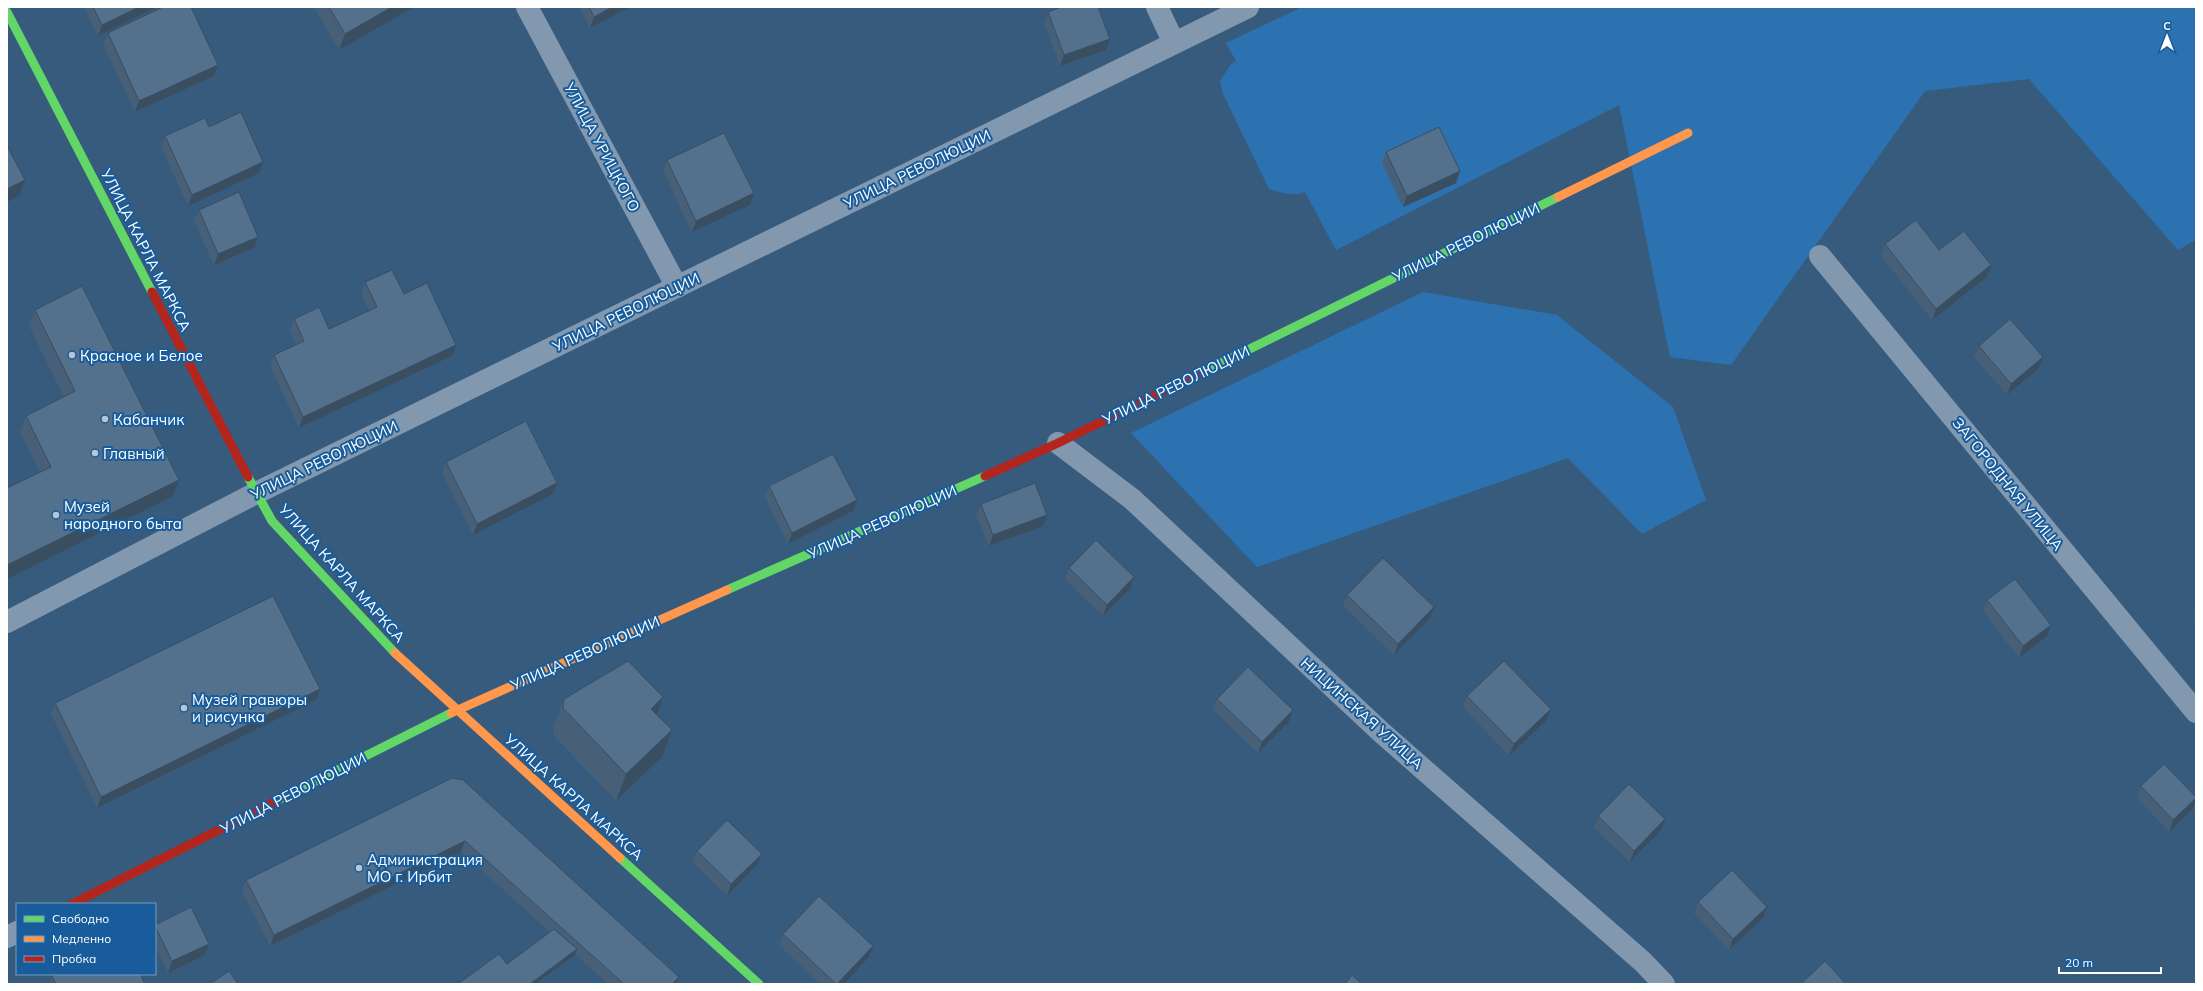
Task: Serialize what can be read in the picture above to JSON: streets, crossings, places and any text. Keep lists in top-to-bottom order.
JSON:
{
  "streets": {
    "street": [
      "УЛИЦА УРИЦКОГО",
      "УЛИЦА РЕВОЛЮЦИИ",
      "УЛИЦА КАРЛА МАРКСА",
      "ЗАГОРОДНАЯ УЛИЦА",
      "НИЦИНСКАЯ УЛИЦА"
    ]
  },
  "crossings": [
    ["УЛИЦА УРИЦКОГО", "УЛИЦА РЕВОЛЮЦИИ"],
    ["УЛИЦА РЕВОЛЮЦИИ", "УЛИЦА КАРЛА МАРКСА"],
    ["УЛИЦА РЕВОЛЮЦИИ", "НИЦИНСКАЯ УЛИЦА"]
  ],
  "places": [
    "Красное и Белое",
    "Кабанчик",
    "Главный",
    "Музей народного быта",
    "Музей гравюры и рисунка",
    "Администрация МО г. Ирбит"
  ],
  "legend": ["Свободно", "Медленно", "Пробка"],
  "scale_bar": "20 m",
  "north": "top"
}
